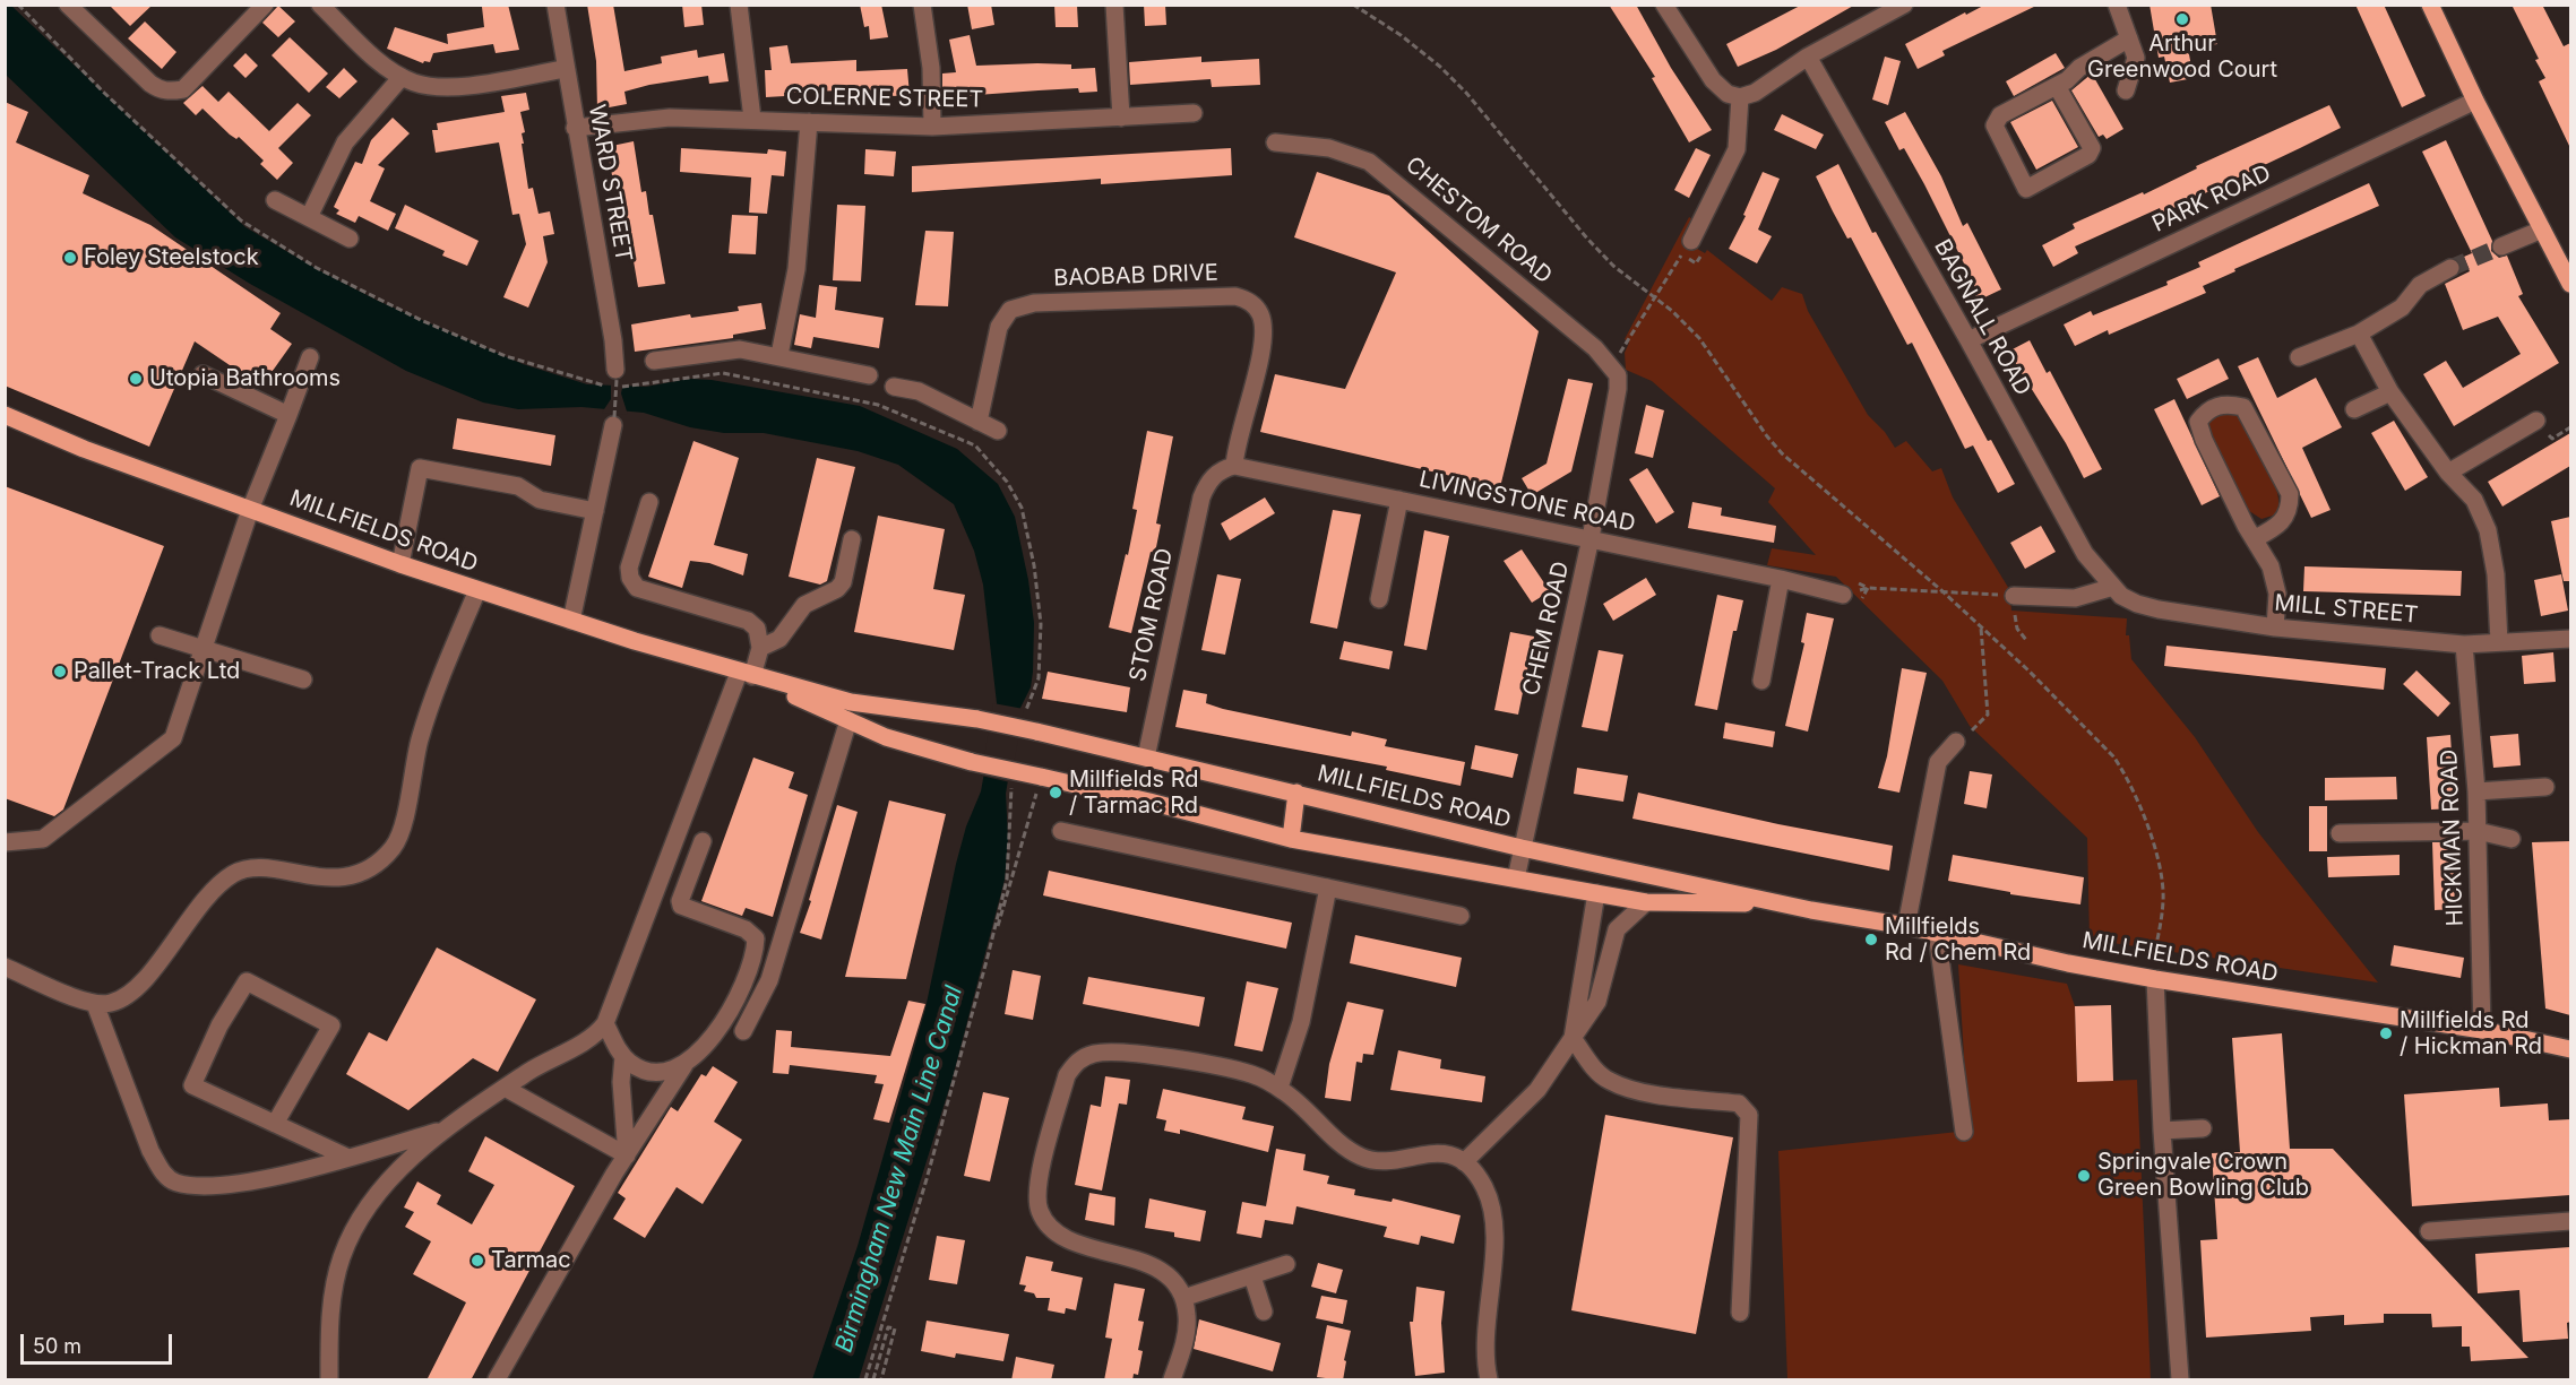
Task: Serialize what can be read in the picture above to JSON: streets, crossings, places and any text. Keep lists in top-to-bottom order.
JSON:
{
  "streets": {
    "main road": ["MILLFIELDS ROAD"],
    "street": [
      "COLERNE STREET",
      "WARD STREET",
      "PARK ROAD",
      "CHESTOM ROAD",
      "BAOBAB DRIVE",
      "BAGNALL ROAD",
      "LIVINGSTONE ROAD",
      "MILL STREET",
      "STOM ROAD",
      "CHEM ROAD",
      "HICKMAN ROAD"
    ]
  },
  "crossings": [
    ["COLERNE STREET", "WARD STREET"],
    ["PARK ROAD", "BAGNALL ROAD"],
    ["CHESTOM ROAD", "CHEM ROAD"],
    ["BAOBAB DRIVE", "LIVINGSTONE ROAD"],
    ["BAOBAB DRIVE", "STOM ROAD"],
    ["BAGNALL ROAD", "MILL STREET"],
    ["LIVINGSTONE ROAD", "STOM ROAD"],
    ["LIVINGSTONE ROAD", "CHEM ROAD"],
    ["MILLFIELDS ROAD", "STOM ROAD"],
    ["MILLFIELDS ROAD", "CHEM ROAD"],
    ["MILLFIELDS ROAD", "HICKMAN ROAD"],
    ["MILL STREET", "HICKMAN ROAD"]
  ],
  "water": ["Birmingham New Main Line Canal"],
  "places": [
    "Arthur Greenwood Court",
    "Foley Steelstock",
    "Utopia Bathrooms",
    "Pallet-Track Ltd",
    "Millfields Rd / Tarmac Rd",
    "Millfields Rd / Chem Rd",
    "Millfields Rd / Hickman Rd",
    "Springvale Crown Green Bowling Club",
    "Tarmac"
  ],
  "scale_bar": "50 m"
}
